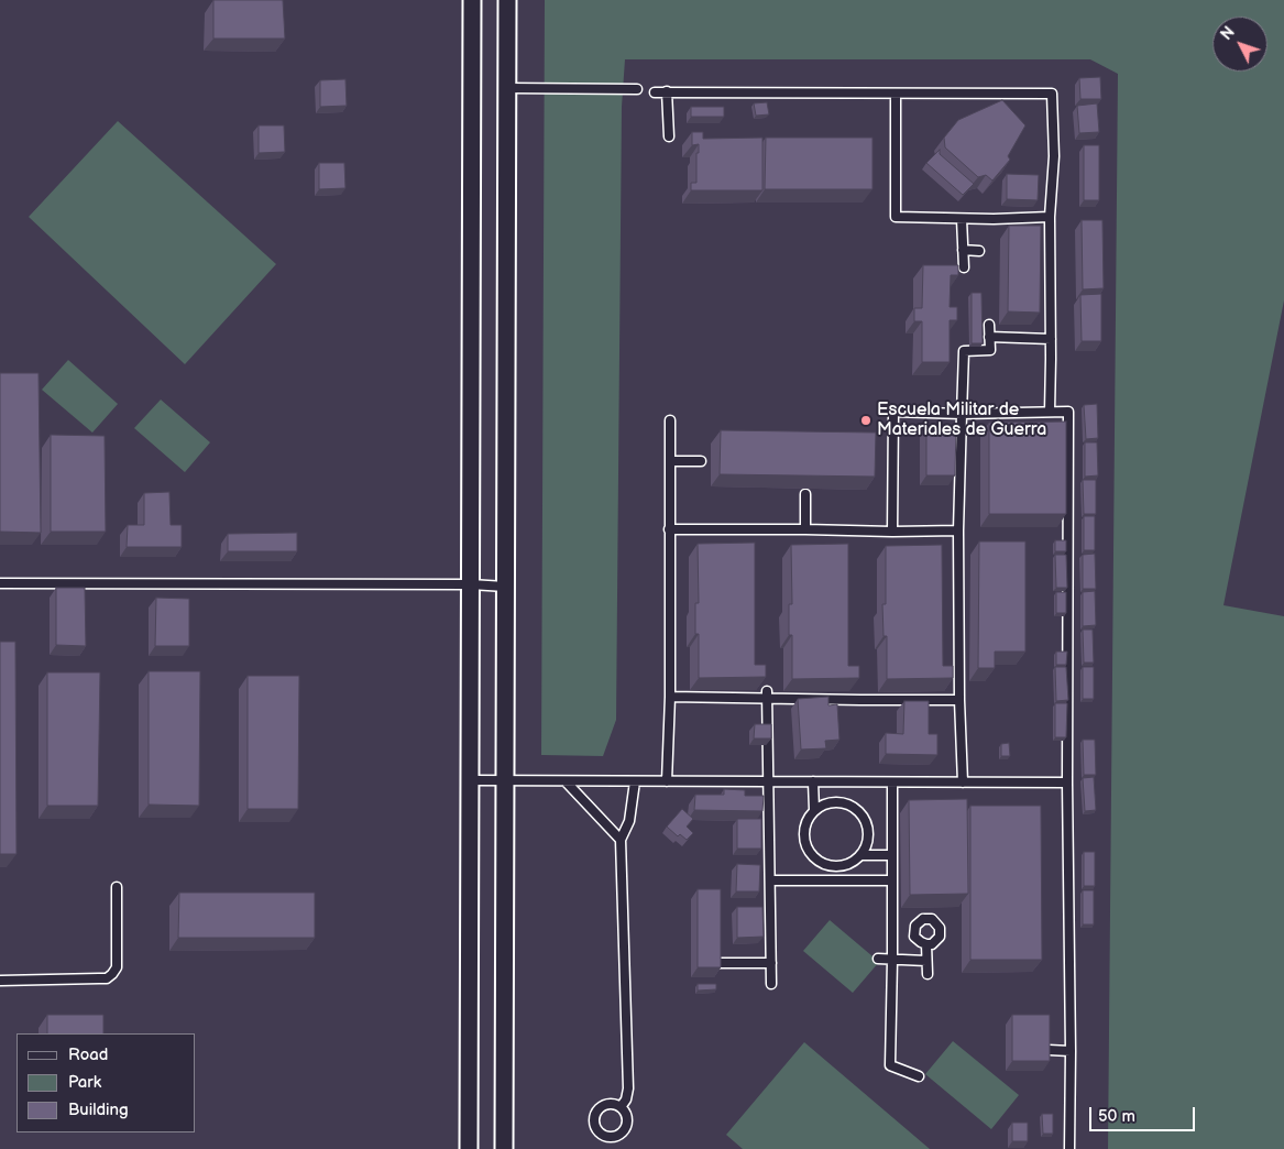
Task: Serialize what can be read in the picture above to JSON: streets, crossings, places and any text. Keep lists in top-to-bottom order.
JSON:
{
  "places": ["Escuela Militar de Materiales de Guerra"],
  "legend": ["Road", "Park", "Building"],
  "scale_bar": "50 m",
  "north": "top left"
}
